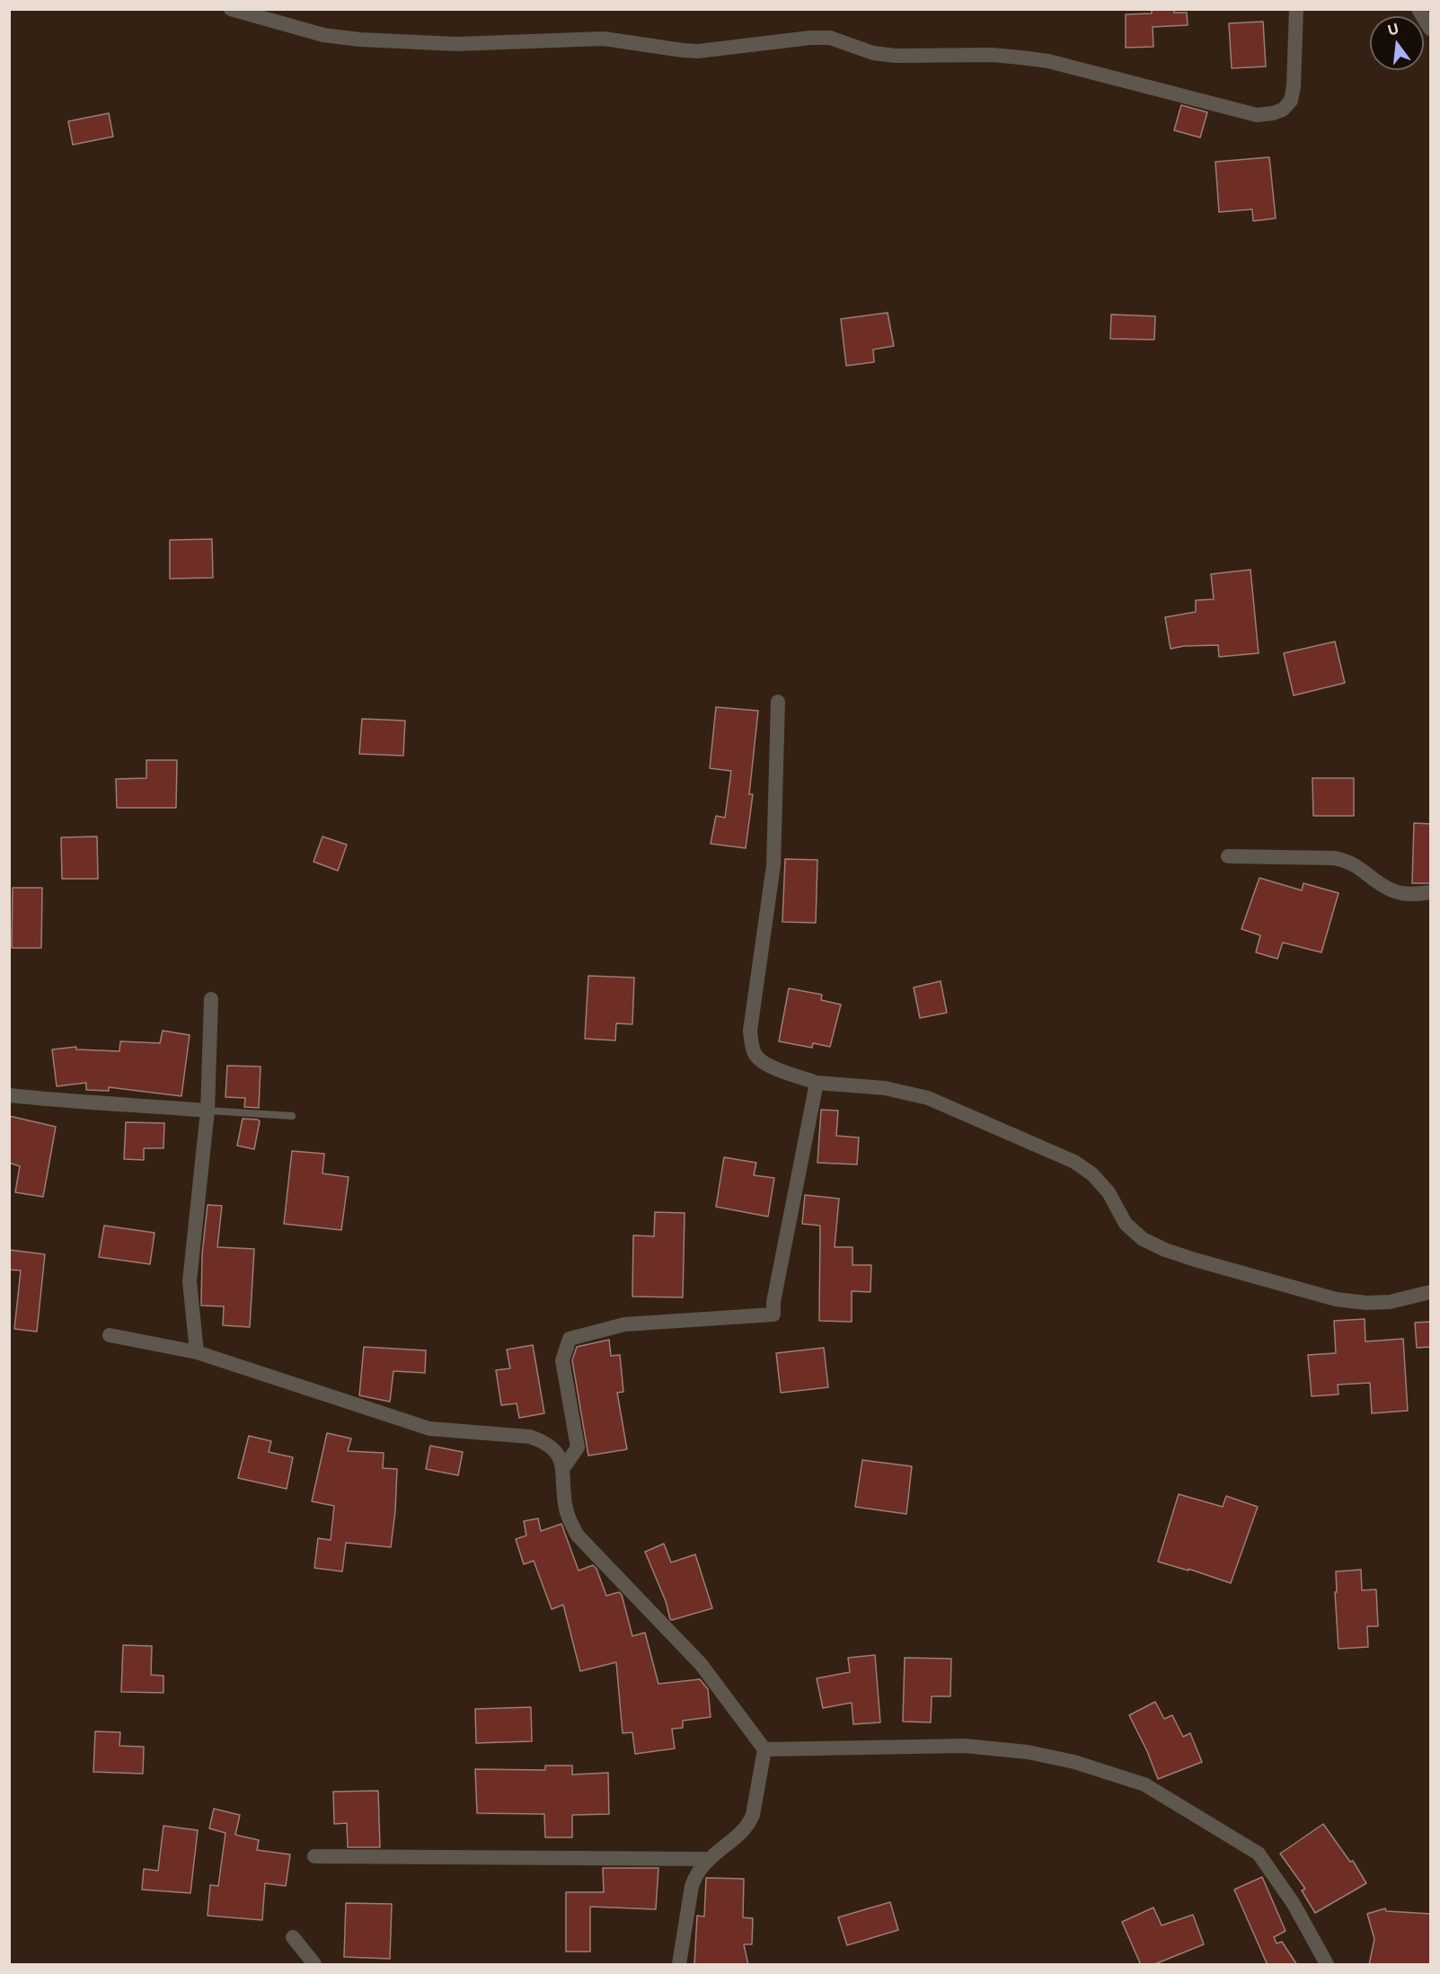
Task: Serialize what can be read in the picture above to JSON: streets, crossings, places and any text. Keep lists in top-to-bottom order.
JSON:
{
  "north": "top"
}
